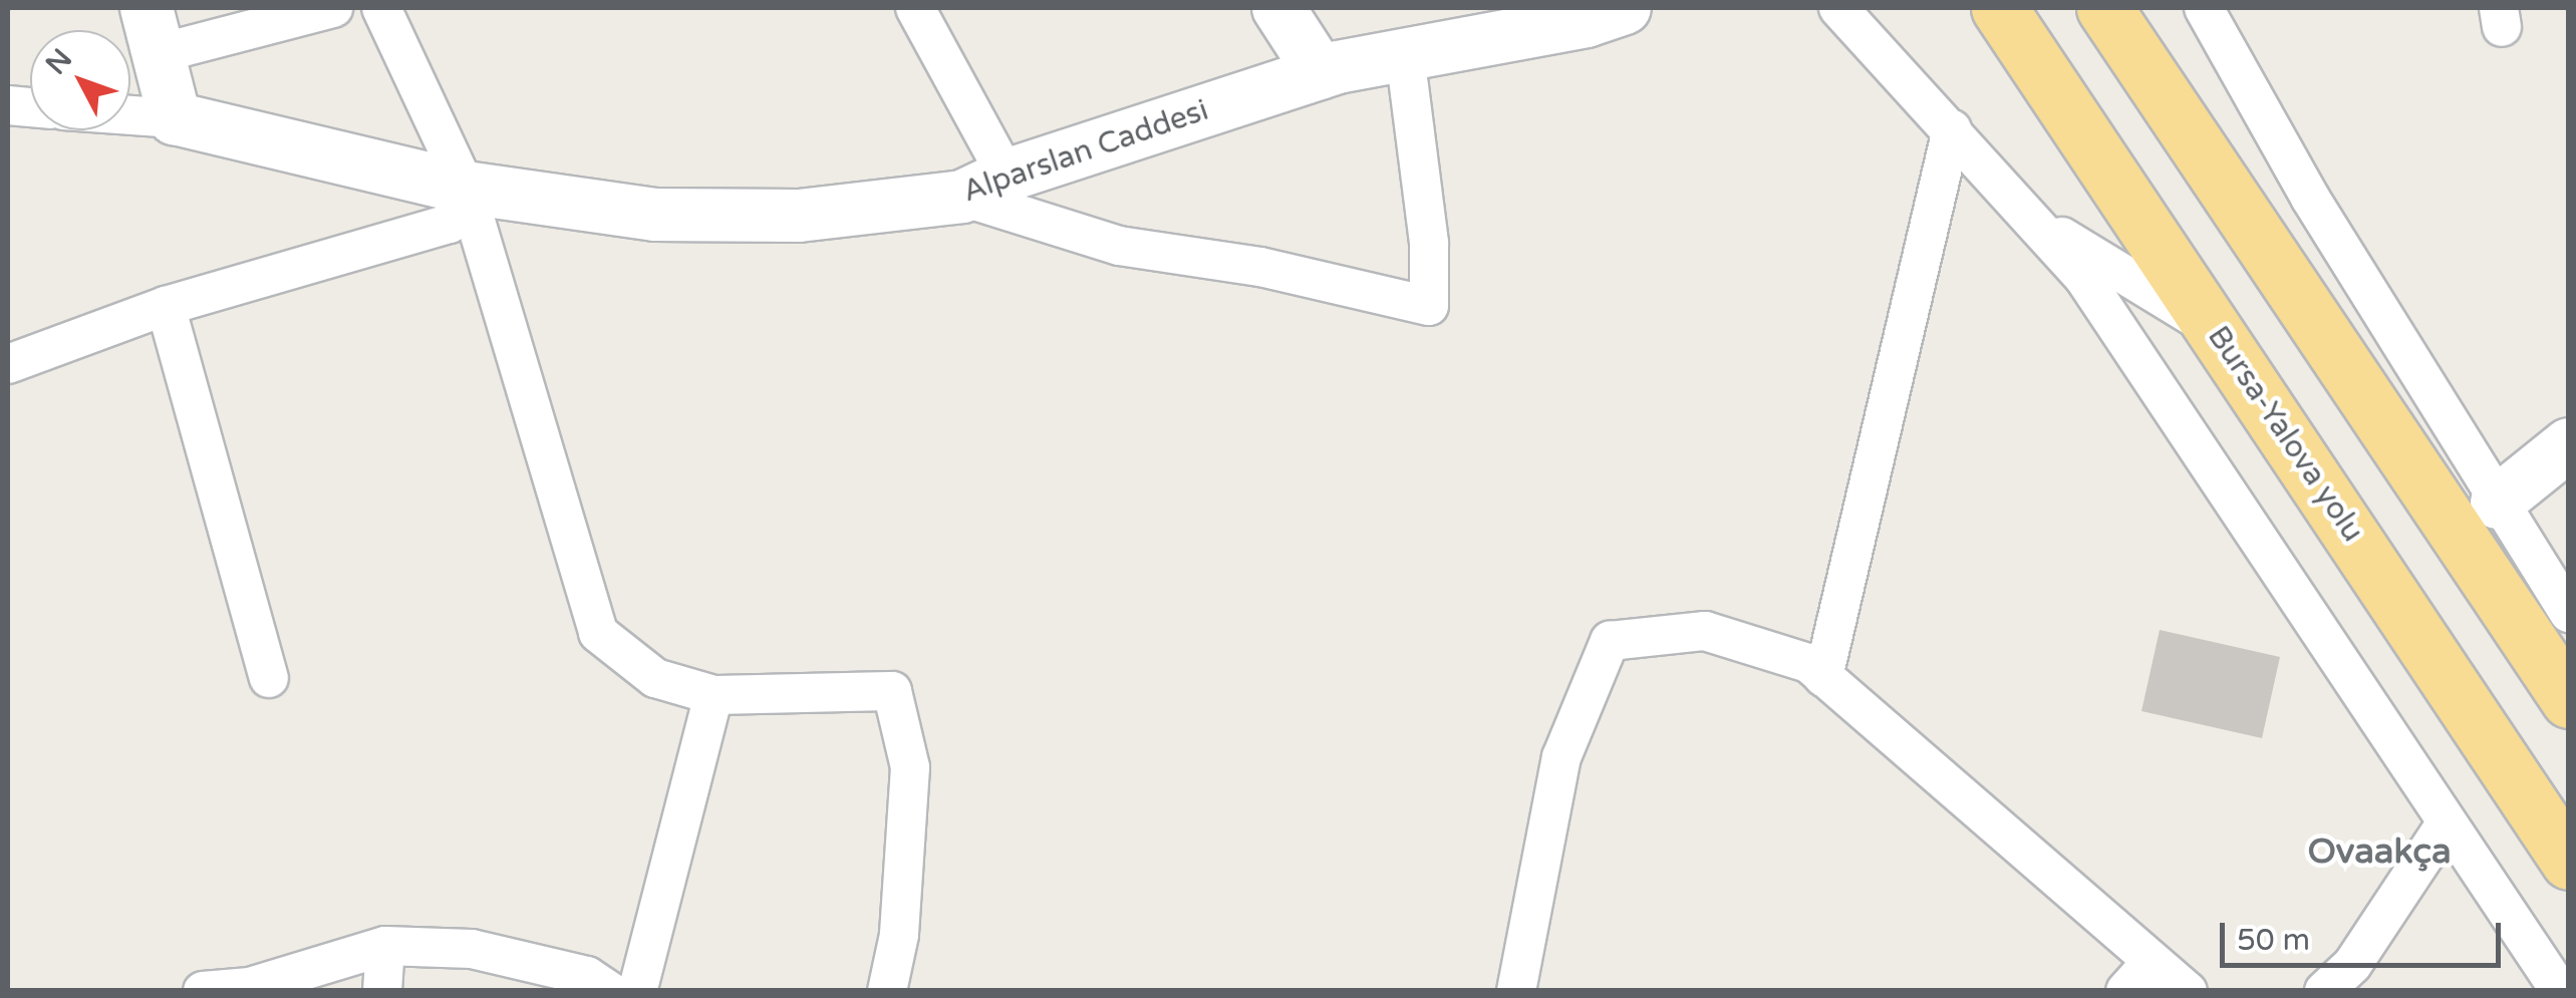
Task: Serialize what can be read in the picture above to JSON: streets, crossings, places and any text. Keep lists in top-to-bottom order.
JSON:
{
  "streets": {
    "highway": ["Bursa-Yalova yolu"],
    "street": ["Alparslan Caddesi"]
  },
  "districts": ["Ovaakça"],
  "scale_bar": "50 m",
  "north": "top left"
}
